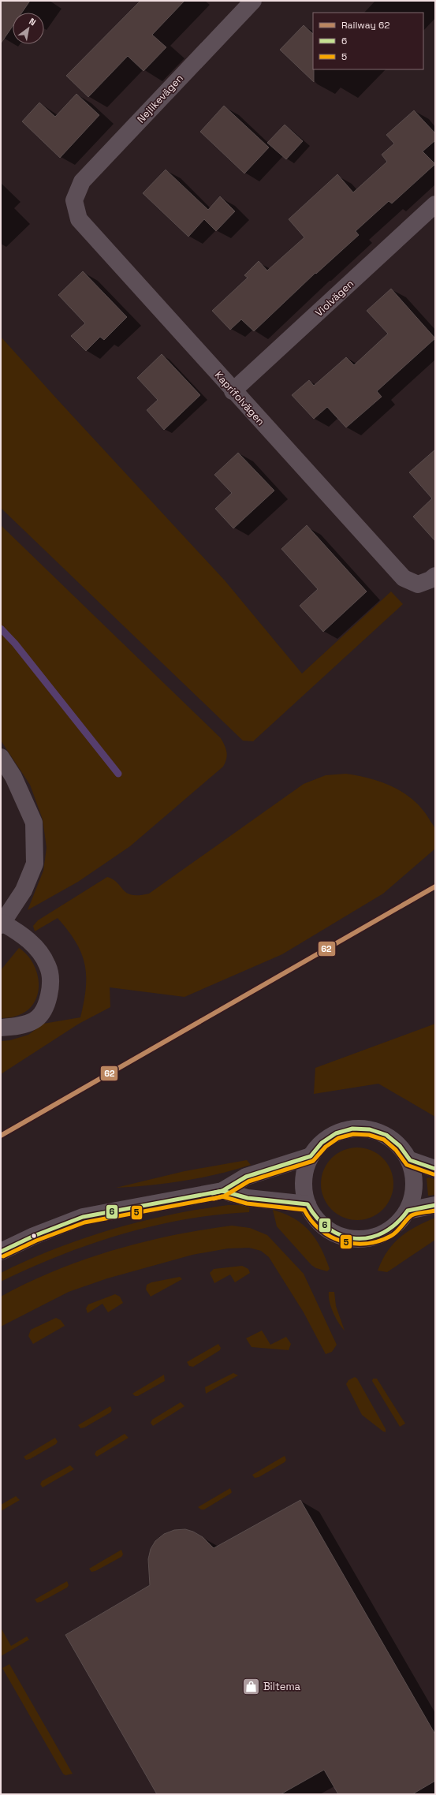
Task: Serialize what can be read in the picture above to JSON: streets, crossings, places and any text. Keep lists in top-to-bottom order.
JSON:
{
  "streets": {
    "street": ["Nejlikevägen", "Violvägen", "Kaprifolvägen"]
  },
  "crossings": [
    ["Nejlikevägen", "Kaprifolvägen"],
    ["Violvägen", "Kaprifolvägen"]
  ],
  "places": {
    "shop": ["Biltema"]
  },
  "lines": ["rail line 62", "transit line 6", "transit line 5"],
  "legend": ["Railway 62", "6", "5"],
  "north": "top right"
}
